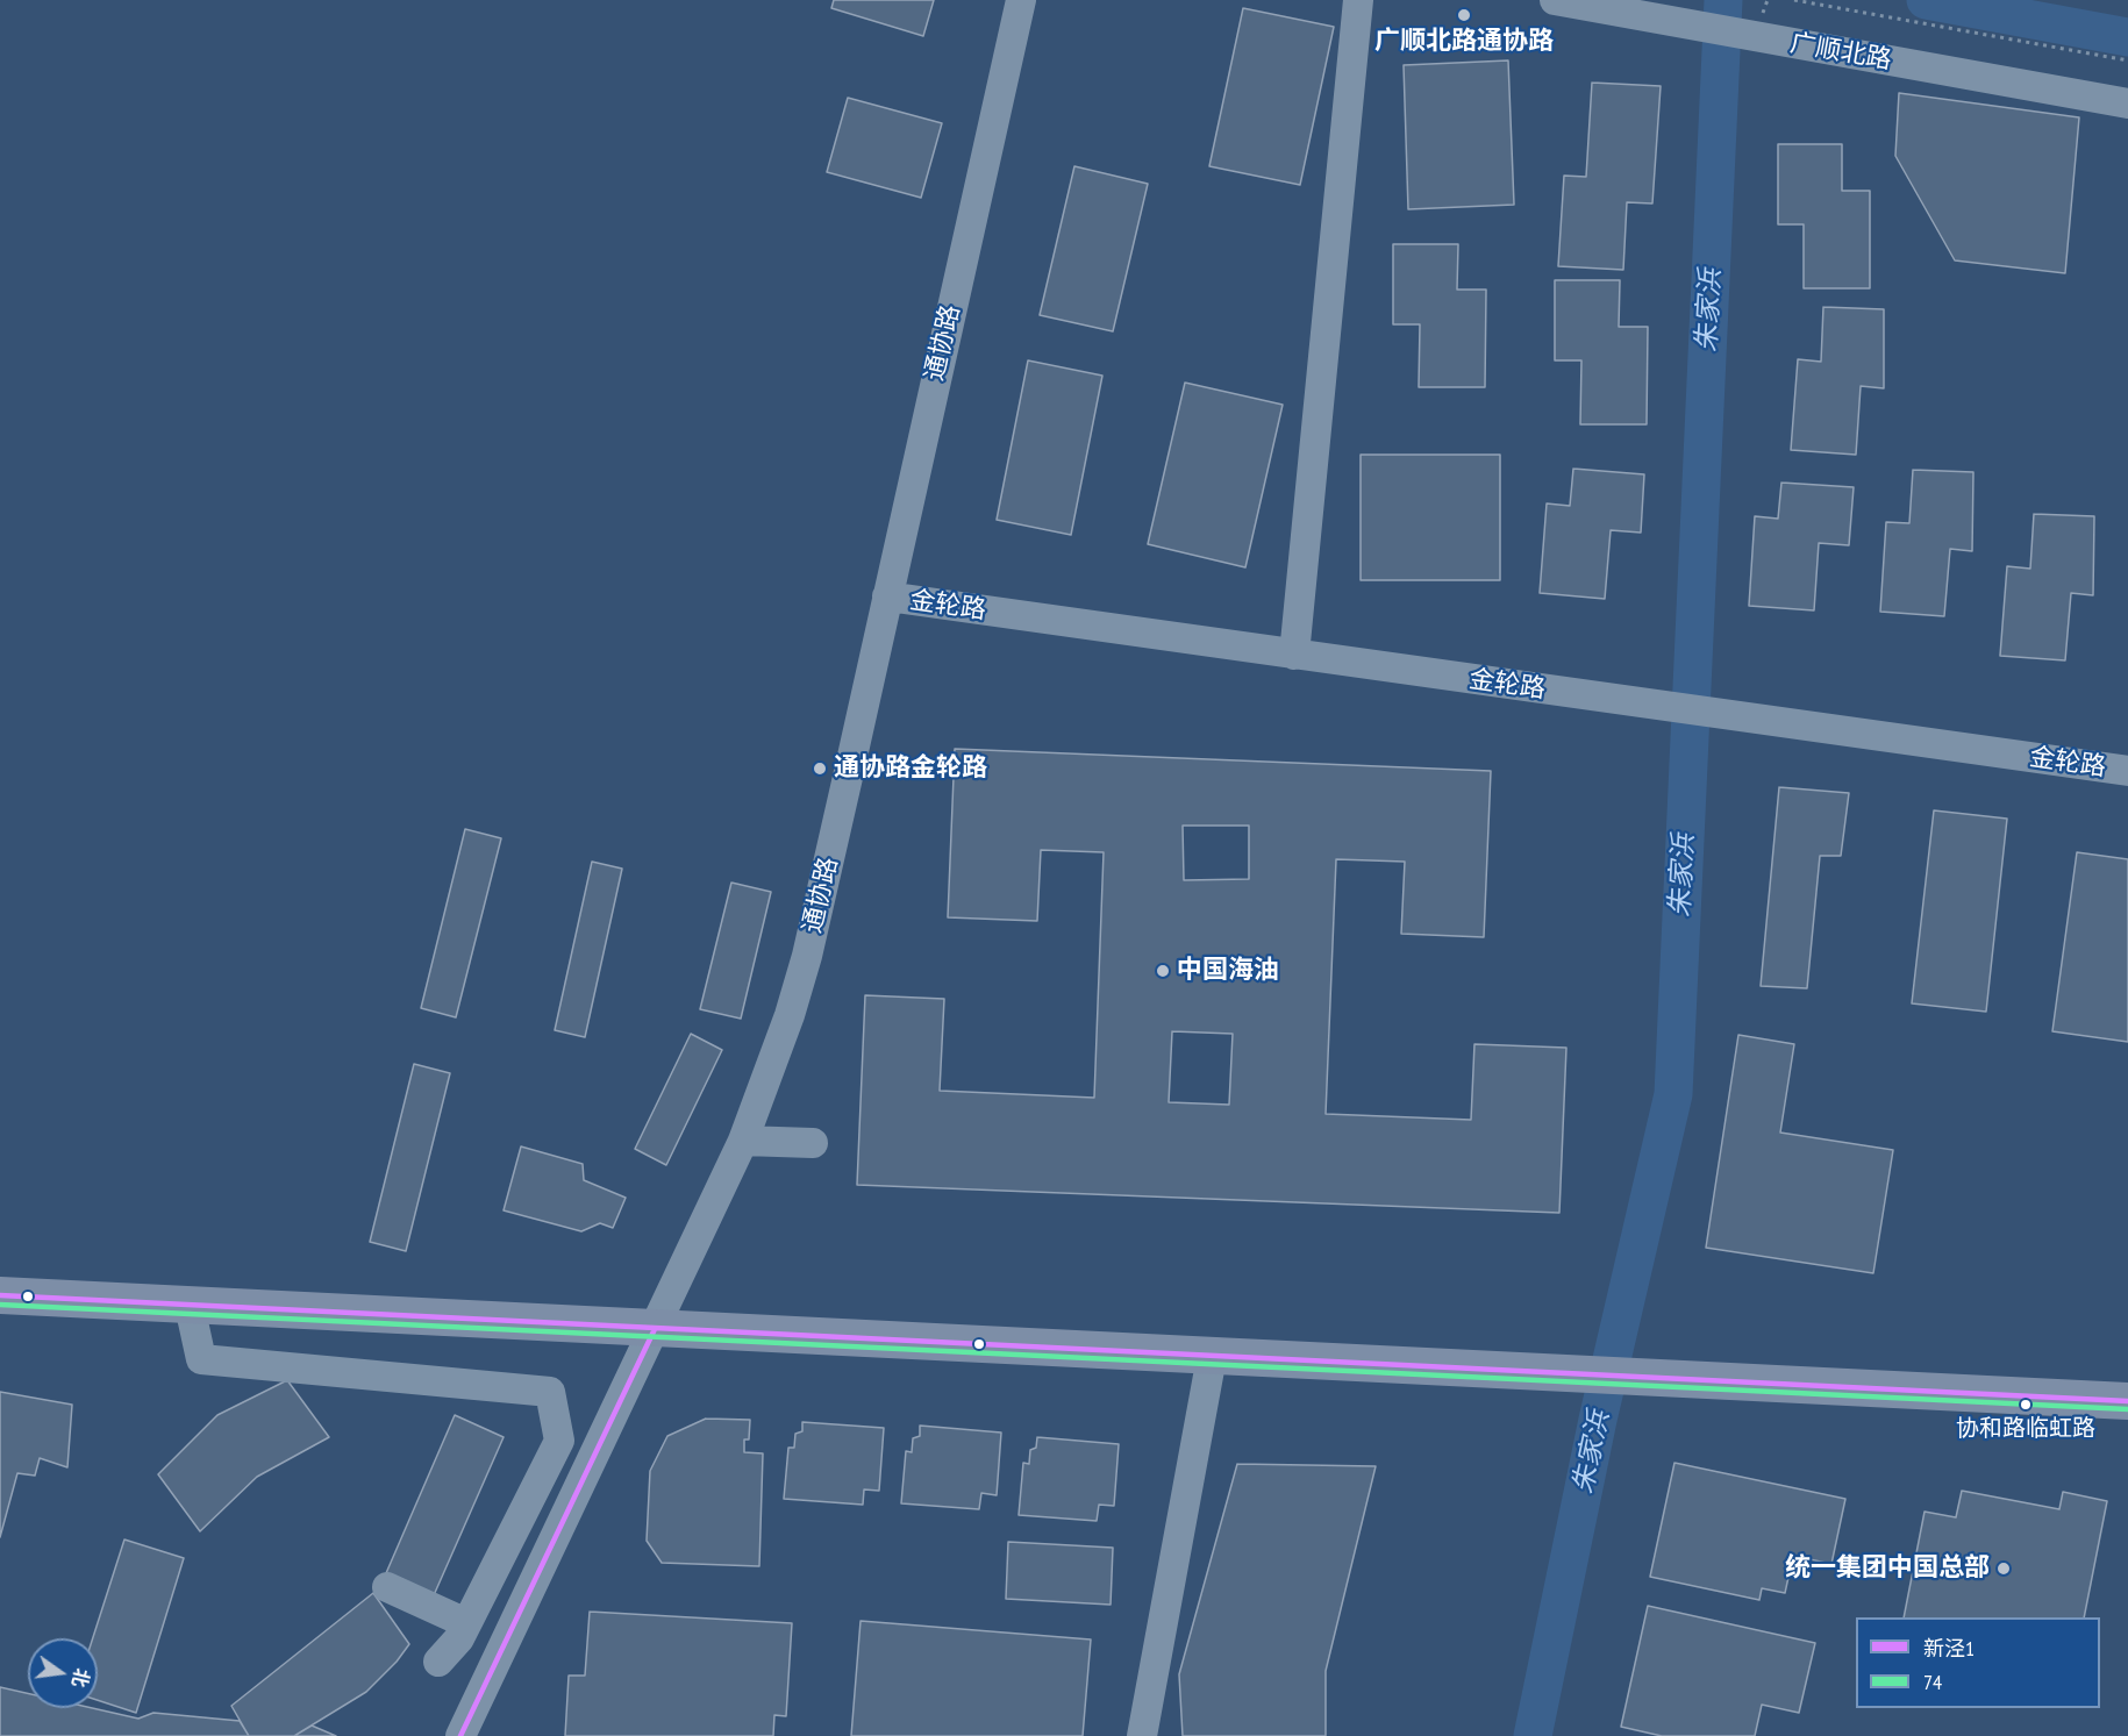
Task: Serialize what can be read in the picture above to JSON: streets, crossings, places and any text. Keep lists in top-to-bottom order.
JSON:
{
  "streets": {
    "street": ["广顺北路", "通协路", "金轮路"]
  },
  "crossings": [
    ["通协路", "金轮路"]
  ],
  "water": ["朱家浜"],
  "places": [
    "广顺北路通协路",
    "通协路金轮路",
    "中国海油",
    "协和路临虹路",
    "统一集团中国总部"
  ],
  "lines": ["transit line 新泾1", "transit line 74"],
  "legend": ["新泾1", "74"],
  "north": "right"
}
